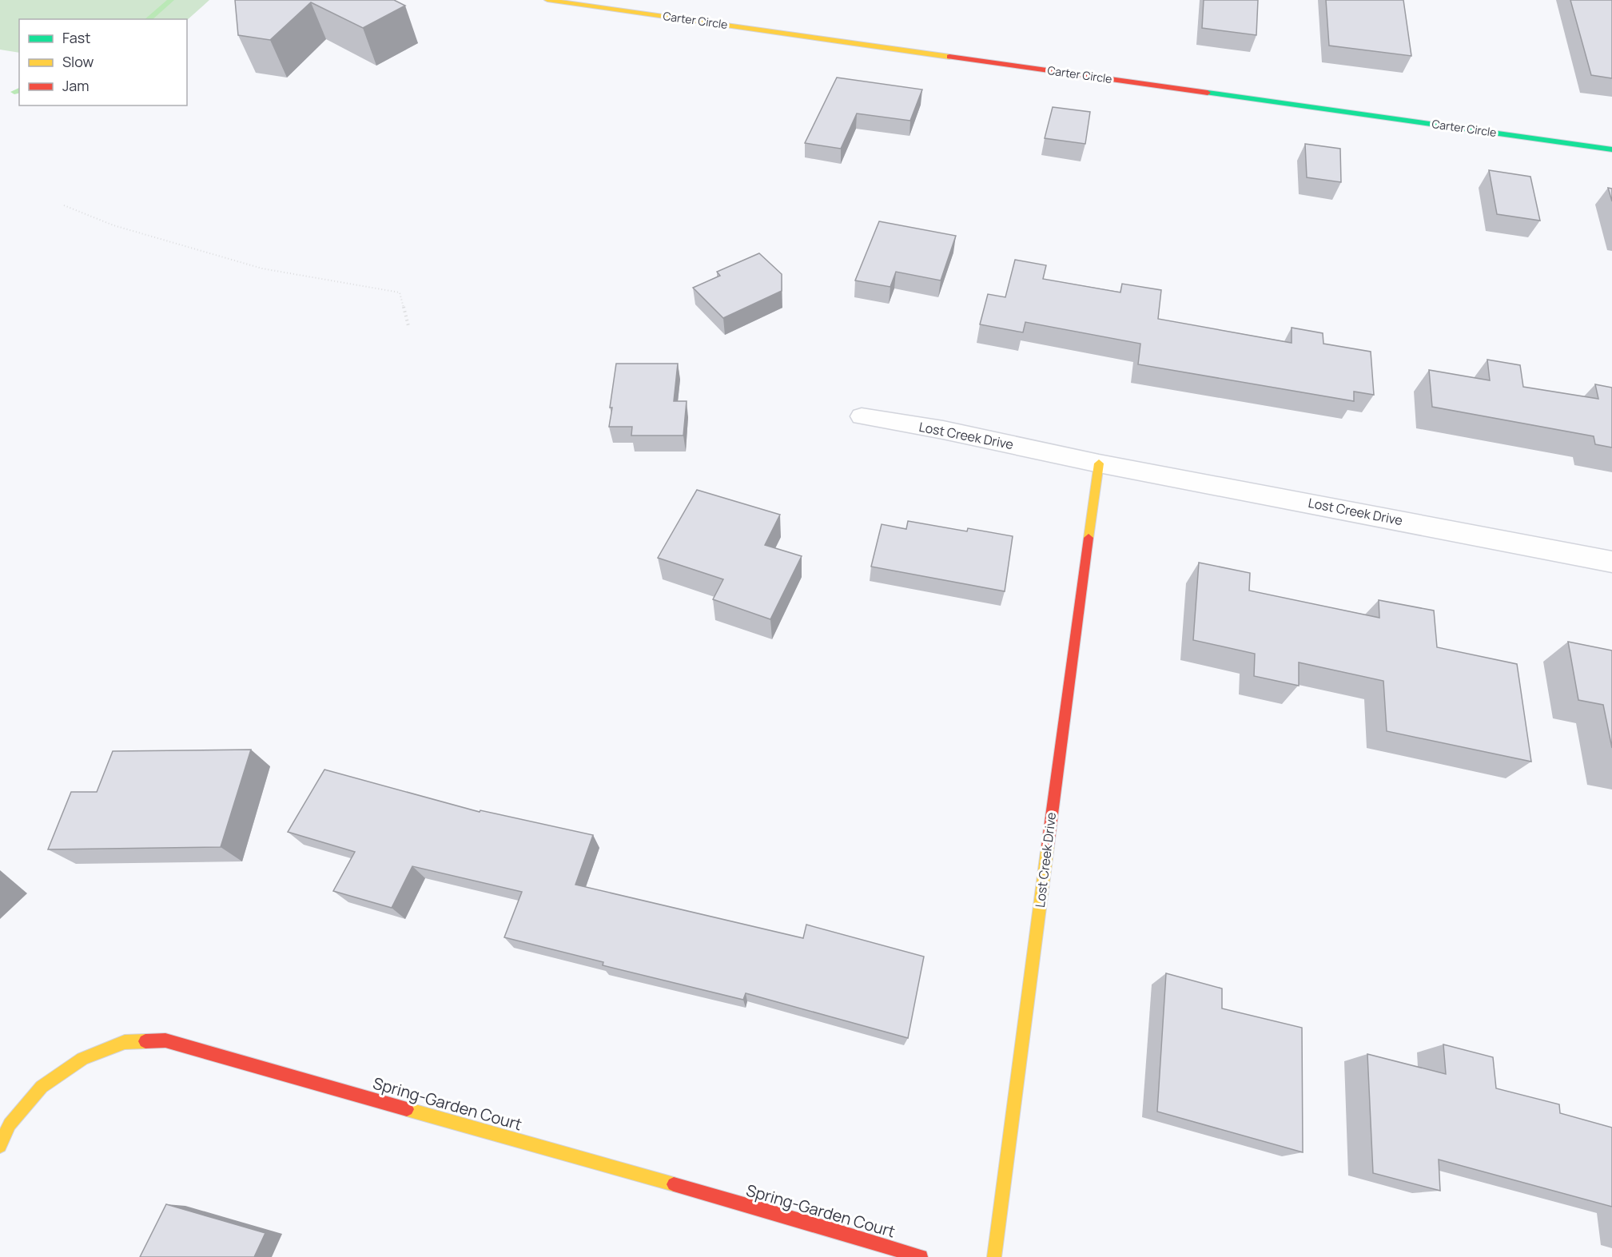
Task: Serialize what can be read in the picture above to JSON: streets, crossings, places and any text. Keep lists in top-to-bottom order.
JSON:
{
  "streets": {
    "street": ["Carter Circle", "Lost Creek Drive", "Spring-Garden Court"]
  },
  "legend": ["Fast", "Slow", "Jam"]
}
